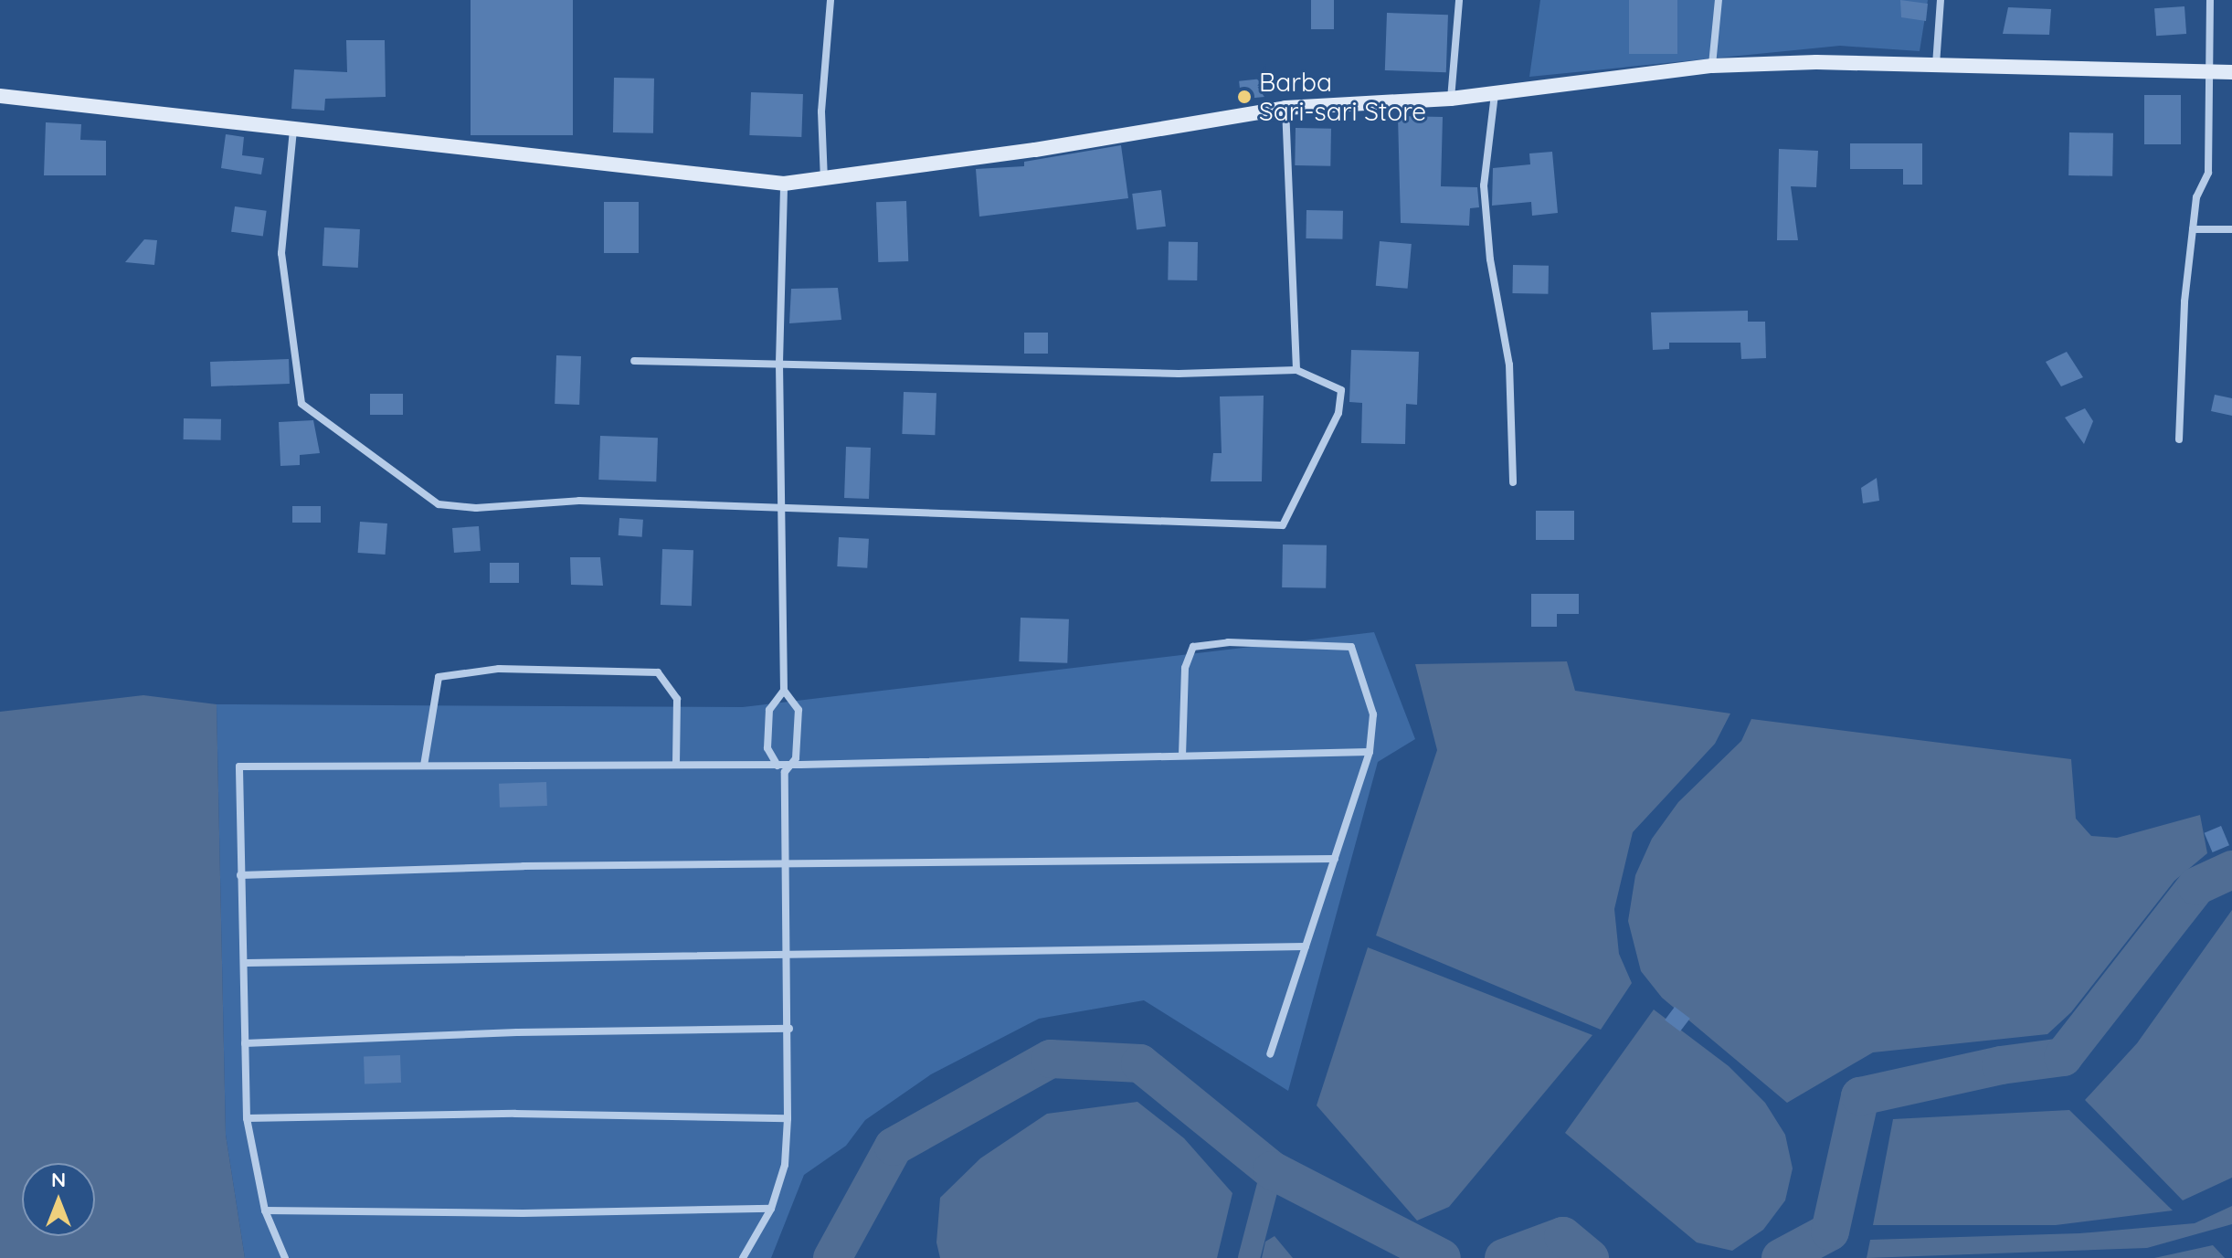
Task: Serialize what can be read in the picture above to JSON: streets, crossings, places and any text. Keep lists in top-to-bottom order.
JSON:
{
  "places": ["Barba Sari-sari Store"],
  "north": "top"
}
